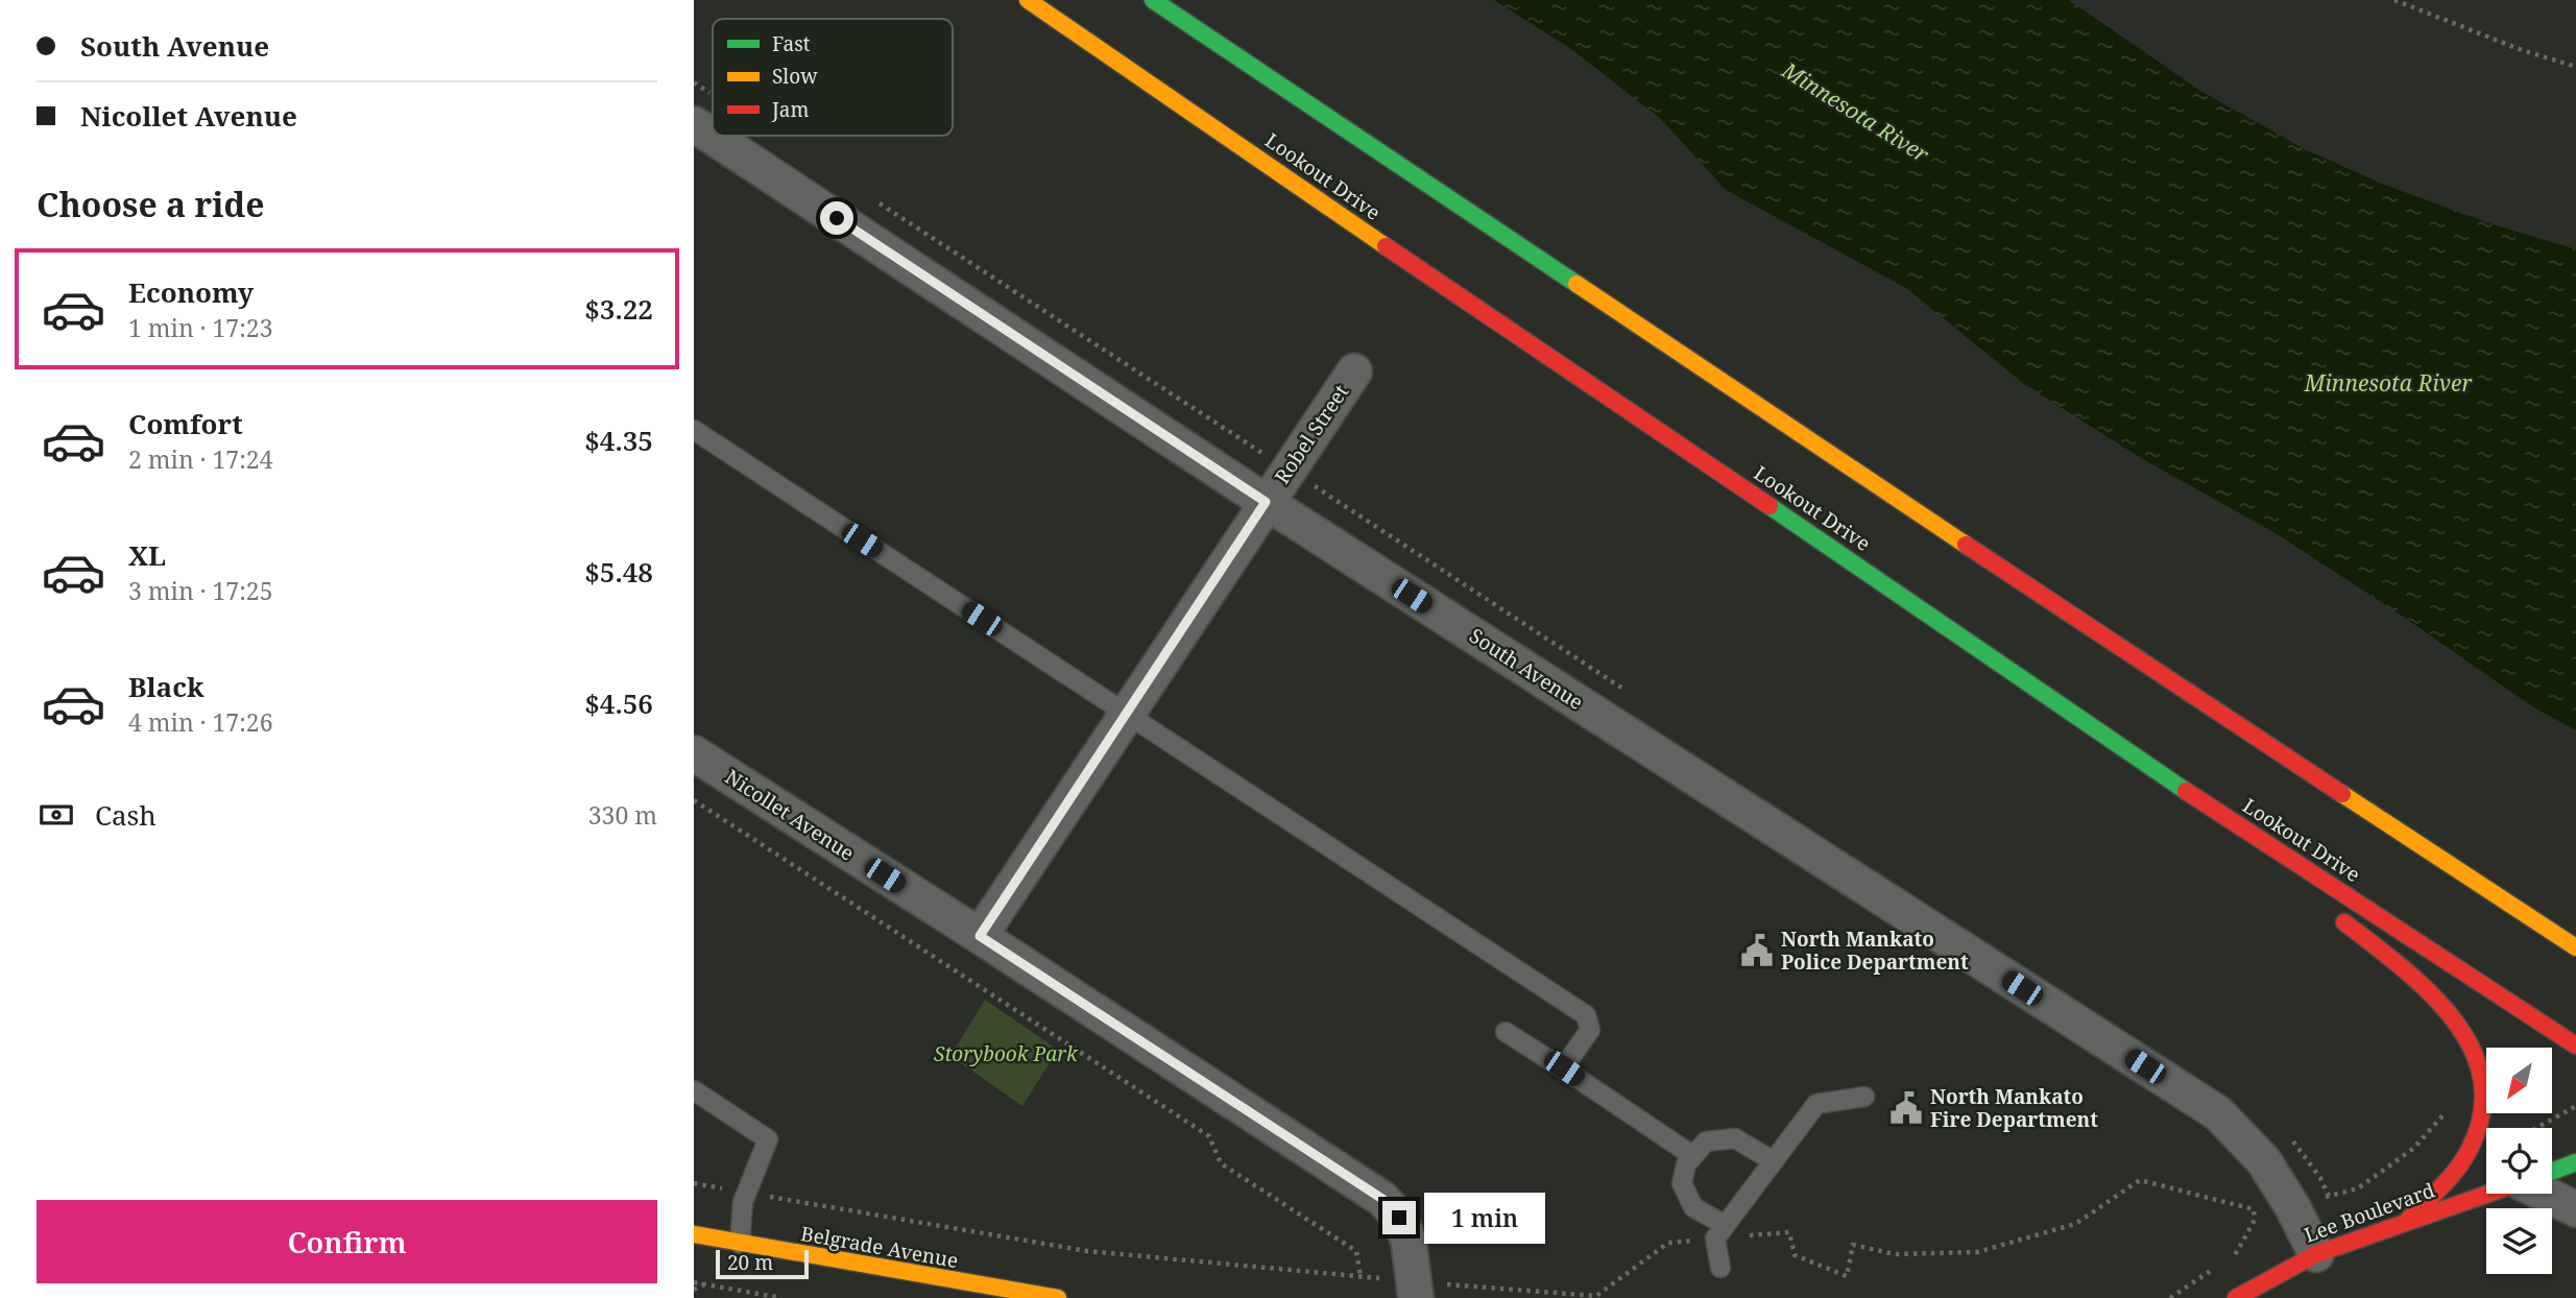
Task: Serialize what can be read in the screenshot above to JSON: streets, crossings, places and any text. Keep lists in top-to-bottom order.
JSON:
{
  "streets": {
    "main road": ["Lookout Drive", "Lee Boulevard", "Belgrade Avenue"],
    "street": ["Robel Street", "South Avenue", "Nicollet Avenue"]
  },
  "crossings": [
    ["Robel Street", "South Avenue"],
    ["Robel Street", "Nicollet Avenue"],
    ["South Avenue", "Lee Boulevard"]
  ],
  "water": ["Minnesota River"],
  "parks": ["Storybook Park"],
  "places": {
    "public building": ["North Mankato Police Department", "North Mankato Fire Department"]
  },
  "legend": ["Fast", "Slow", "Jam"],
  "scale_bar": "20 m",
  "north": "bottom left",
  "page": {
    "banner": ["South Avenue", "Nicollet Avenue"],
    "heading": "Choose a ride",
    "list": [
      {
        "name": "Economy",
        "note": "1 min · 17:23",
        "value": "$3.22"
      },
      {
        "name": "Comfort",
        "note": "2 min · 17:24",
        "value": "$4.35"
      },
      {
        "name": "XL",
        "note": "3 min · 17:25",
        "value": "$5.48"
      },
      {
        "name": "Black",
        "note": "4 min · 17:26",
        "value": "$4.56"
      }
    ],
    "pay": ["Cash", "330 m"],
    "buttons": "Confirm",
    "bubble": "1 min",
    "scale": "20 m"
  }
}
